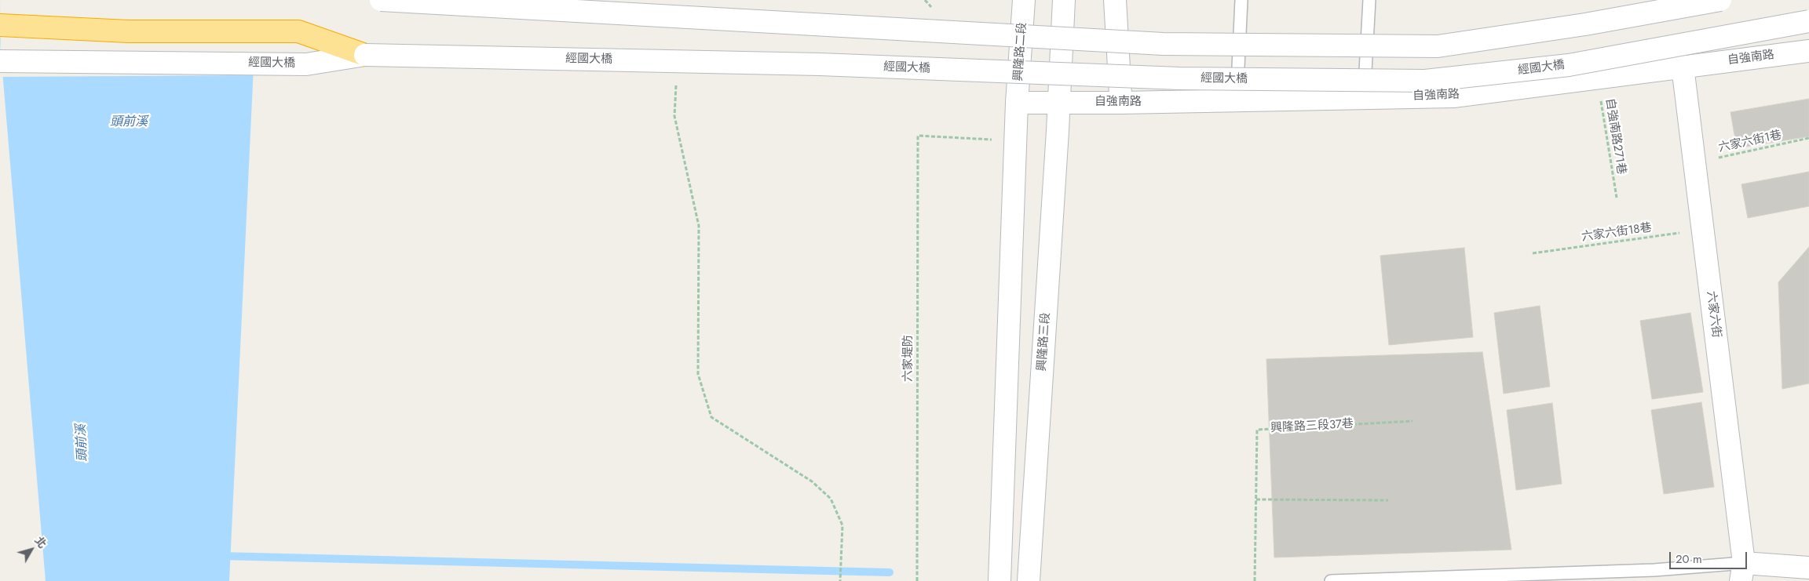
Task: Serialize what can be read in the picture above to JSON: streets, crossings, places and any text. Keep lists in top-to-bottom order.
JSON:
{
  "streets": {
    "main road": [
      "興隆路二段",
      "自強南路",
      "經國大橋",
      "六家六街",
      "興隆路三段"
    ],
    "path": [
      "自強南路271巷",
      "六家六街1巷",
      "六家六街18巷",
      "六家堤防",
      "興隆路三段37巷"
    ]
  },
  "crossings": [
    ["興隆路二段", "自強南路"],
    ["自強南路", "自強南路271巷"],
    ["自強南路", "六家六街"],
    ["自強南路", "興隆路三段"],
    ["六家六街1巷", "六家六街"],
    ["六家六街18巷", "六家六街"]
  ],
  "water": ["頭前溪"],
  "scale_bar": "20 m",
  "north": "top right"
}
